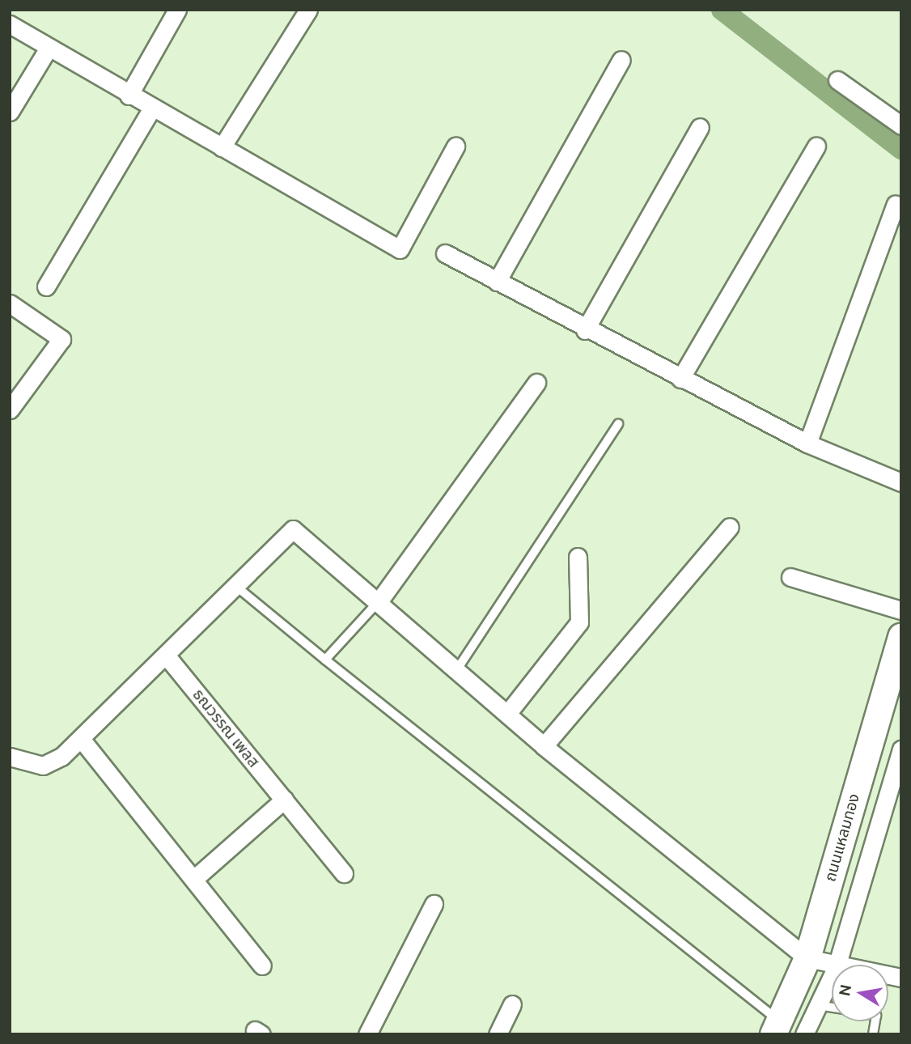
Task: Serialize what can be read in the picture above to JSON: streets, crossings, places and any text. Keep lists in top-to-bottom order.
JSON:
{
  "streets": {
    "main road": ["ถนนแหลมทอง"],
    "street": ["ธณวรรณ เพลส"]
  },
  "north": "left"
}
